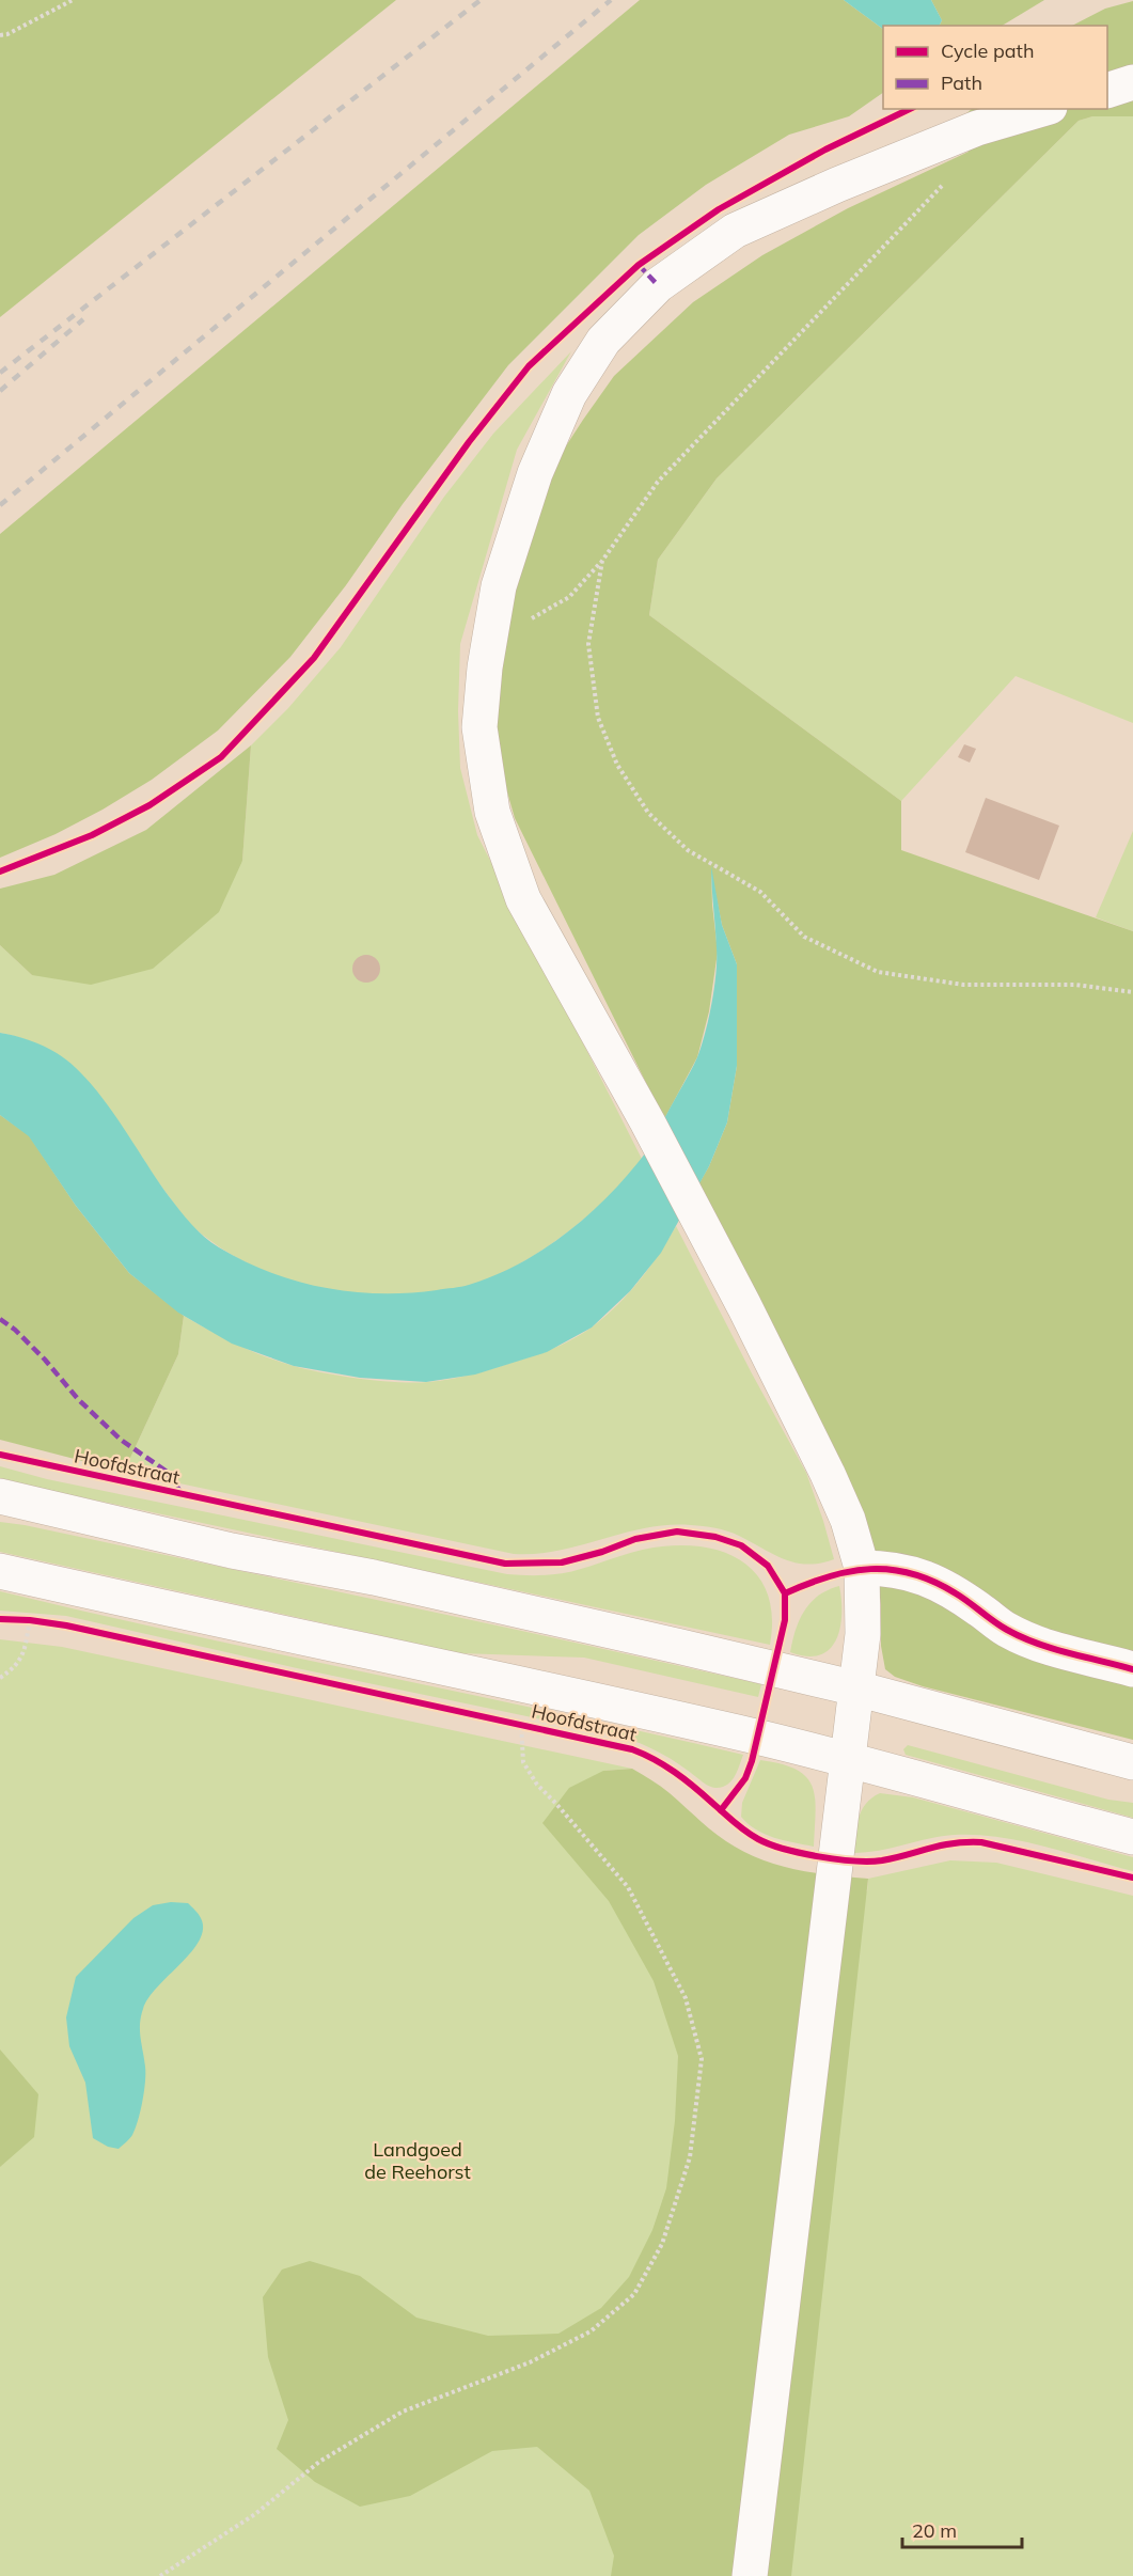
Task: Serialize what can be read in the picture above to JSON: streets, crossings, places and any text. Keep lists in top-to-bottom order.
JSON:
{
  "streets": {
    "main road": ["Hoofdstraat"]
  },
  "parks": ["Landgoed de Reehorst"],
  "legend": ["Cycle path", "Path"],
  "scale_bar": "20 m"
}
